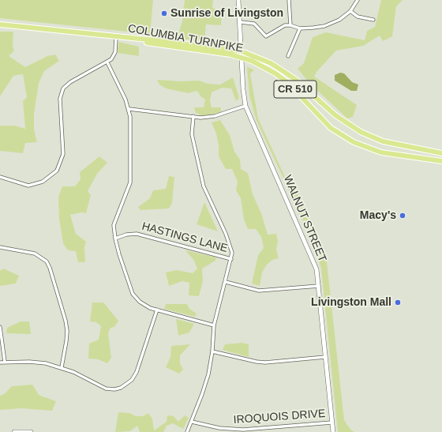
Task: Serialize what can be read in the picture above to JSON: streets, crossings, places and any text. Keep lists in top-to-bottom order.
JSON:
{
  "streets": {
    "main road": ["COLUMBIA TURNPIKE", "CR 510"],
    "street": ["WALNUT STREET", "HASTINGS LANE", "IROQUOIS DRIVE"]
  },
  "crossings": [
    ["COLUMBIA TURNPIKE", "CR 510"],
    ["COLUMBIA TURNPIKE", "WALNUT STREET"],
    ["WALNUT STREET", "IROQUOIS DRIVE"]
  ],
  "places": ["Sunrise of Livingston", "Macy's", "Livingston Mall"]
}
